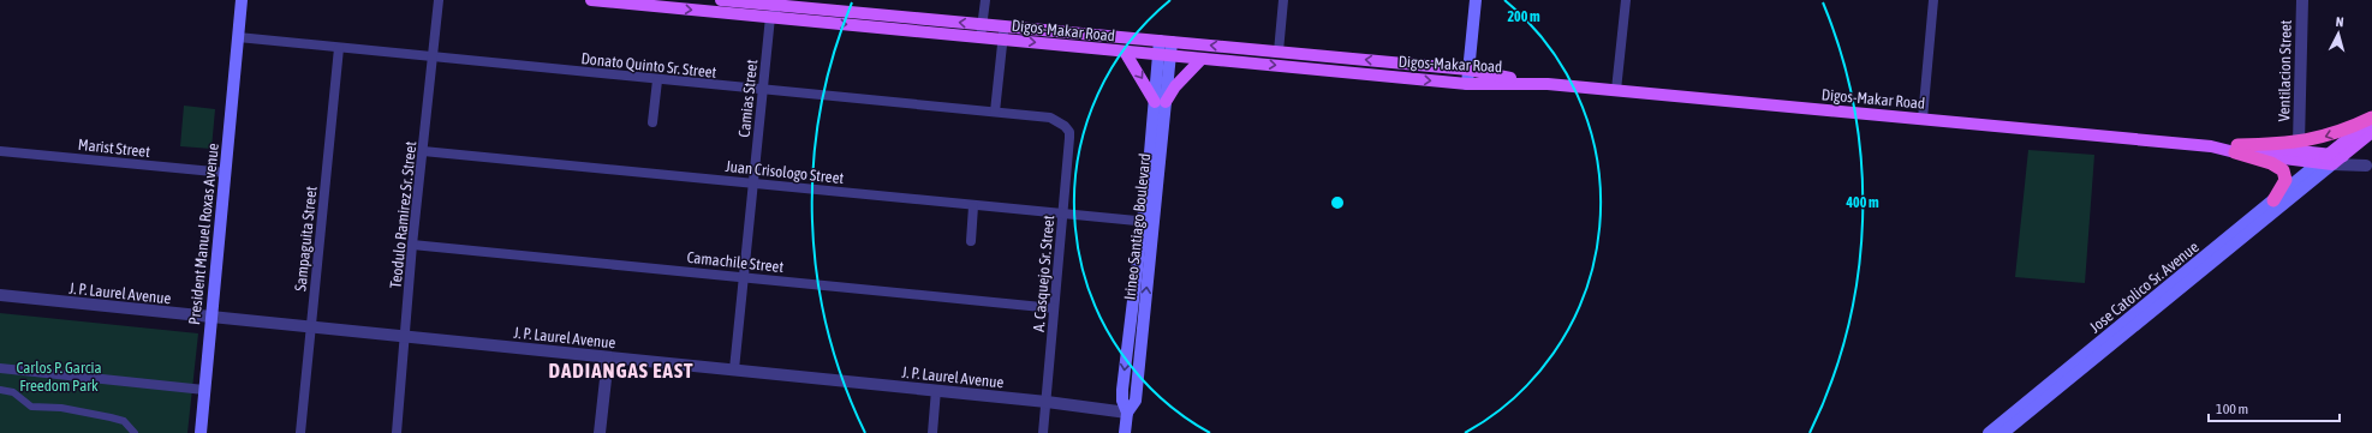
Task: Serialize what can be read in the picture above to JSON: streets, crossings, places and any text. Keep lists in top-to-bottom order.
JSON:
{
  "streets": {
    "main road": [
      "Digos-Makar Road",
      "Irineo Santiago Boulevard",
      "President Manuel Roxas Avenue",
      "Jose Catolico Sr. Avenue"
    ],
    "street": [
      "Donato Quinto Sr. Street",
      "Ventilacion Street",
      "Camias Street",
      "Marist Street",
      "Juan Crisologo Street",
      "Teodulo Ramirez Sr. Street",
      "Sampaguita Street",
      "Camachile Street",
      "A. Casquejo Sr. Street",
      "J. P. Laurel Avenue"
    ]
  },
  "crossings": [
    ["Digos-Makar Road", "Camias Street"],
    ["Digos-Makar Road", "Irineo Santiago Boulevard"],
    ["Digos-Makar Road", "Jose Catolico Sr. Avenue"],
    ["Donato Quinto Sr. Street", "Camias Street"],
    ["Donato Quinto Sr. Street", "Teodulo Ramirez Sr. Street"],
    ["Donato Quinto Sr. Street", "President Manuel Roxas Avenue"],
    ["Donato Quinto Sr. Street", "Sampaguita Street"],
    ["Donato Quinto Sr. Street", "A. Casquejo Sr. Street"],
    ["Camias Street", "Juan Crisologo Street"],
    ["Camias Street", "Camachile Street"],
    ["Camias Street", "J. P. Laurel Avenue"],
    ["Marist Street", "President Manuel Roxas Avenue"],
    ["Juan Crisologo Street", "Teodulo Ramirez Sr. Street"],
    ["Juan Crisologo Street", "Irineo Santiago Boulevard"],
    ["Juan Crisologo Street", "A. Casquejo Sr. Street"],
    ["Teodulo Ramirez Sr. Street", "Camachile Street"],
    ["Teodulo Ramirez Sr. Street", "J. P. Laurel Avenue"],
    ["Irineo Santiago Boulevard", "J. P. Laurel Avenue"],
    ["President Manuel Roxas Avenue", "J. P. Laurel Avenue"],
    ["Sampaguita Street", "J. P. Laurel Avenue"],
    ["Camachile Street", "A. Casquejo Sr. Street"],
    ["A. Casquejo Sr. Street", "J. P. Laurel Avenue"]
  ],
  "districts": ["DADIANGAS EAST"],
  "parks": ["Carlos P. Garcia Freedom Park"],
  "scale_bar": "100 m",
  "north": "top",
  "rings": ["200 m", "400 m"]
}
